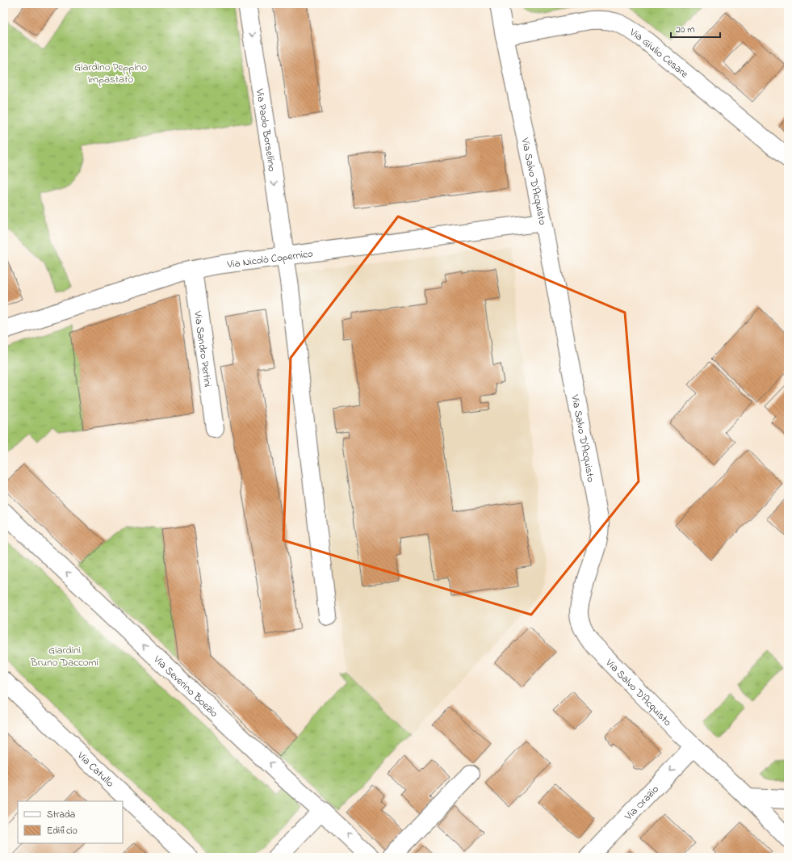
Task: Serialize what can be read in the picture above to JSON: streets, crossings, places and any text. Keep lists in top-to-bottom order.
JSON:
{
  "streets": {
    "street": [
      "Via Giulio Cesare",
      "Via Paolo Borsellino",
      "Via Salvo D'Acquisto",
      "Via Nicolò Copernico",
      "Via Sandro Pertini",
      "Via Severino Boezio",
      "Via Catullo",
      "Via Orazio"
    ]
  },
  "crossings": [
    ["Via Giulio Cesare", "Via Salvo D'Acquisto"],
    ["Via Paolo Borsellino", "Via Nicolò Copernico"],
    ["Via Salvo D'Acquisto", "Via Nicolò Copernico"],
    ["Via Salvo D'Acquisto", "Via Orazio"],
    ["Via Nicolò Copernico", "Via Sandro Pertini"]
  ],
  "one_way": ["Via Paolo Borsellino", "Via Severino Boezio", "Via Orazio"],
  "parks": ["Giardino Peppino Impastato", "Giardini Bruno Daccomi"],
  "legend": ["Strada", "Edificio"],
  "scale_bar": "20 m"
}
